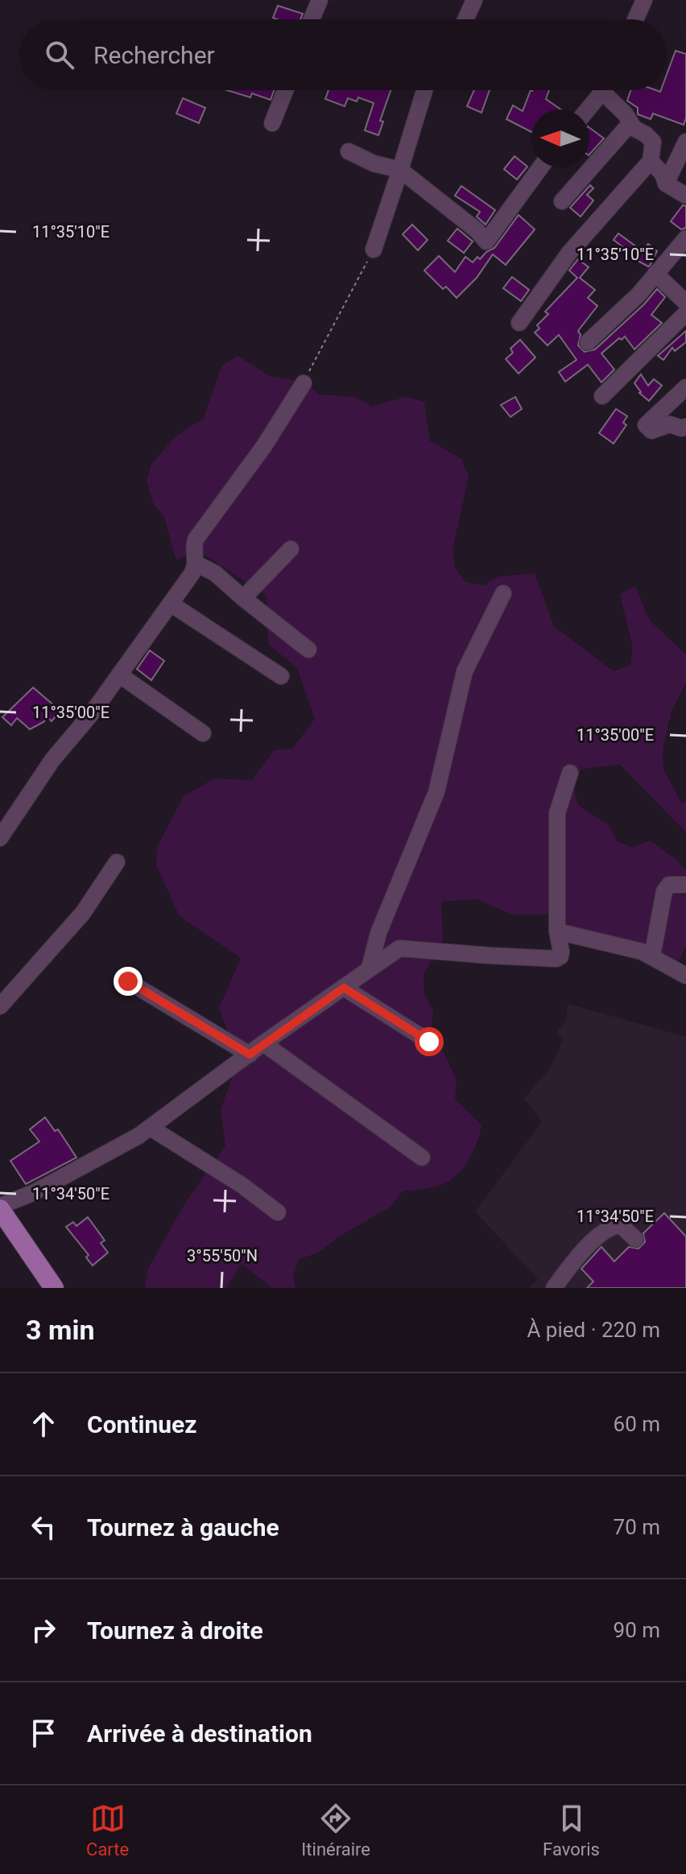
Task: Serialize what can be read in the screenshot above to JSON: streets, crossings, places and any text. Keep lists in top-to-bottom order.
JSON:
{
  "north": "left",
  "page": {
    "search": "Rechercher",
    "heading": ["3 min", "À pied · 220 m"],
    "list": [
      ["Continuez", "60 m"],
      ["Tournez à gauche", "70 m"],
      ["Tournez à droite", "90 m"],
      "Arrivée à destination"
    ],
    "nav": ["Carte", "Itinéraire", "Favoris"]
  },
  "coordinates": [
    "11°35'10\"E",
    "11°35'00\"E",
    "11°34'50\"E",
    "3°55'50\"N"
  ]
}
